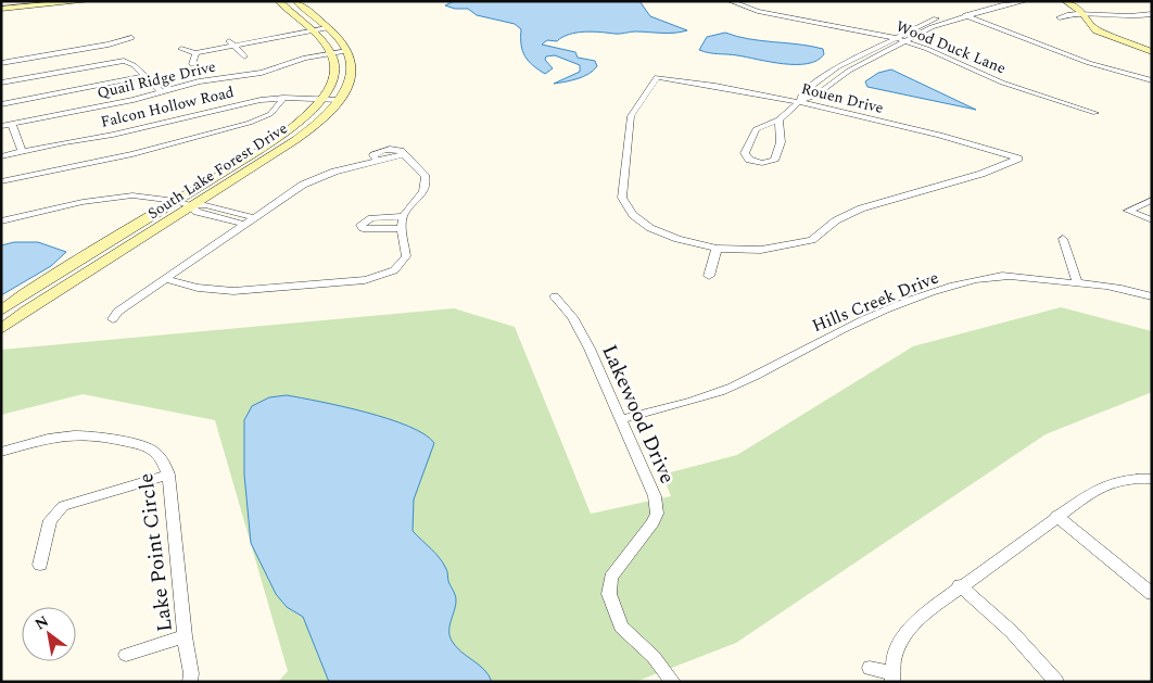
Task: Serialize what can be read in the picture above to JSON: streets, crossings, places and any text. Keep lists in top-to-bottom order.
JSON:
{
  "streets": {
    "main road": ["South Lake Forest Drive"],
    "street": [
      "Wood Duck Lane",
      "Quail Ridge Drive",
      "Rouen Drive",
      "Falcon Hollow Road",
      "Hills Creek Drive",
      "Lakewood Drive",
      "Lake Point Circle"
    ]
  },
  "crossings": [
    ["Quail Ridge Drive", "South Lake Forest Drive"],
    ["Falcon Hollow Road", "South Lake Forest Drive"],
    ["Hills Creek Drive", "Lakewood Drive"]
  ],
  "north": "top left"
}
